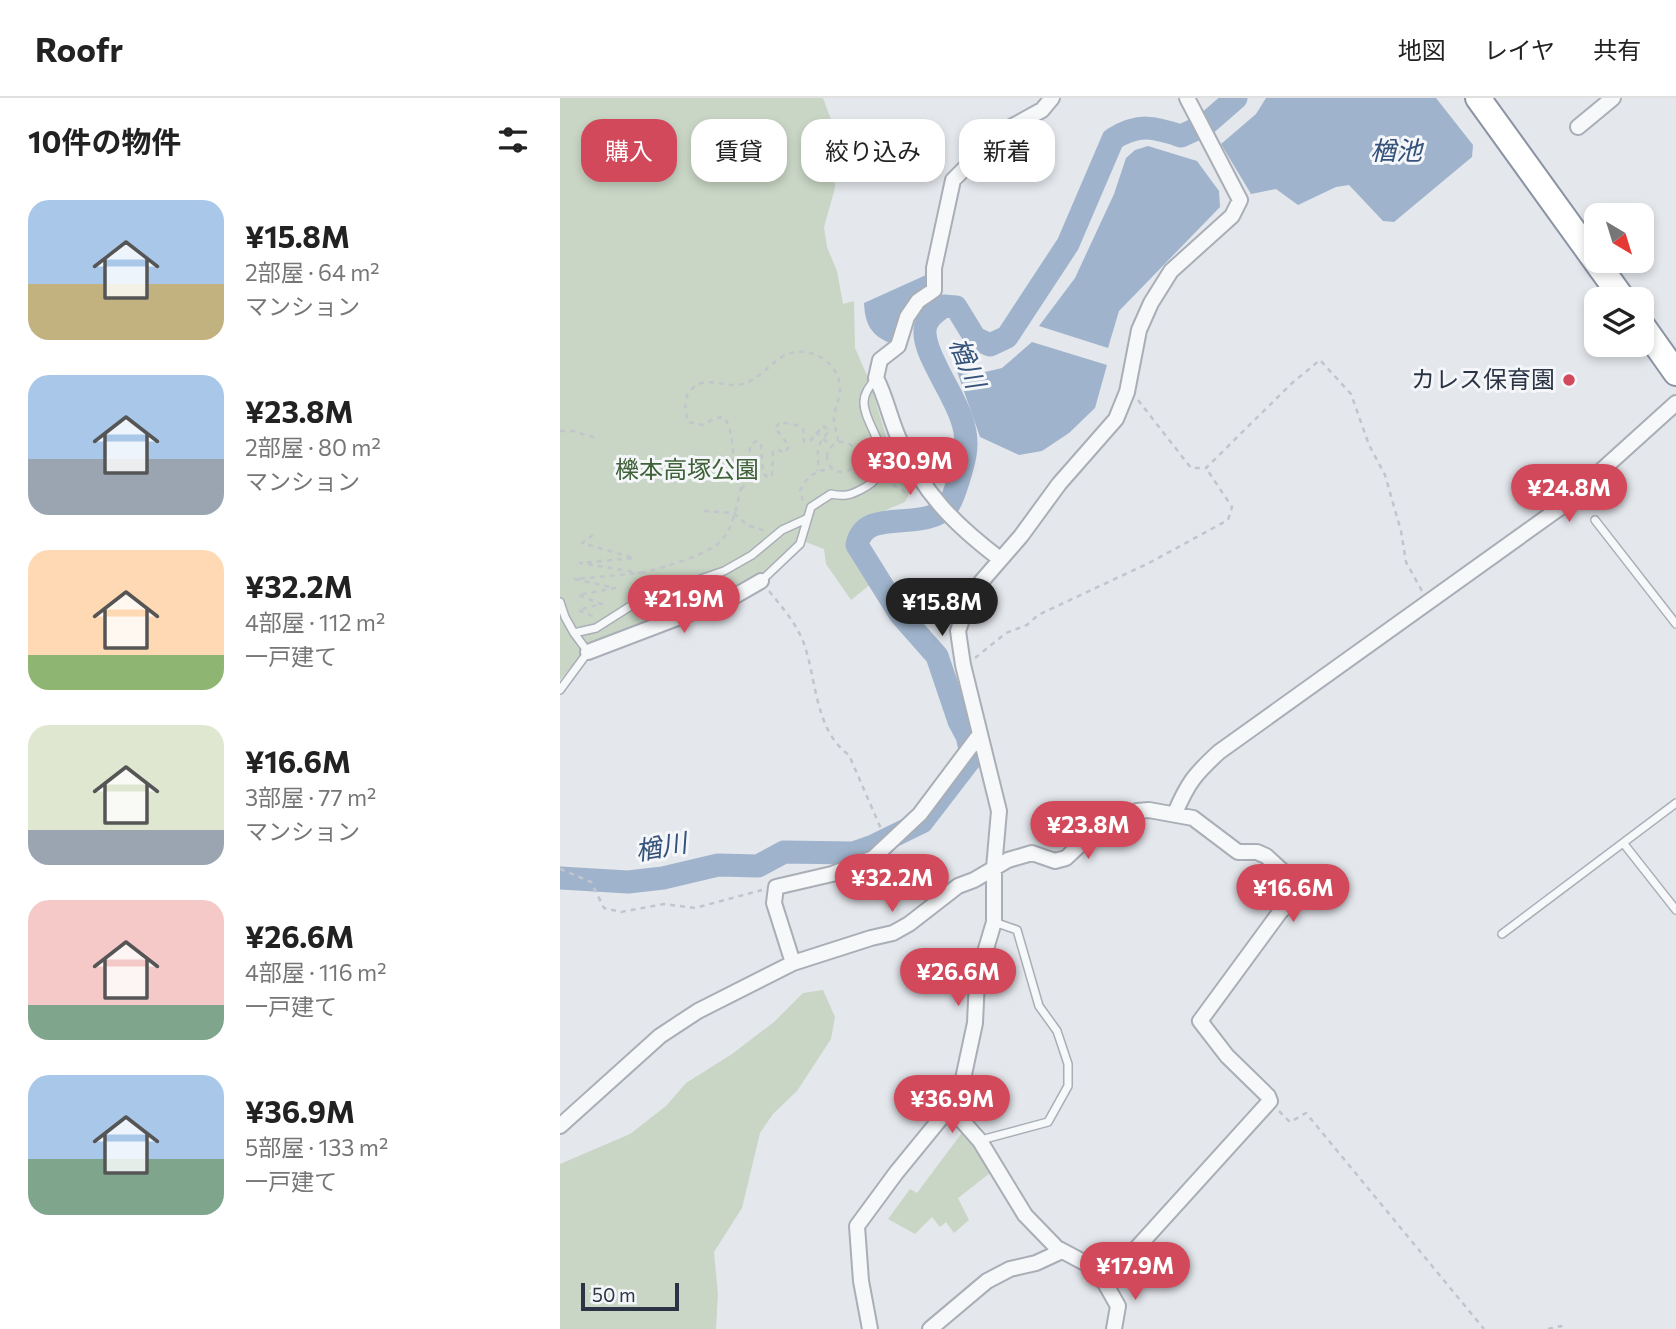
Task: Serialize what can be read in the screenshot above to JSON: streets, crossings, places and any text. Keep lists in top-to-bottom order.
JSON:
{
  "water": ["楢池", "楢川"],
  "parks": ["櫟本高塚公園"],
  "places": ["カレス保育園"],
  "scale_bar": "50 m",
  "north": "bottom right",
  "page": {
    "header": "Roofr",
    "nav": ["地図", "レイヤ", "共有"],
    "heading": "10件の物件",
    "chip": [
      "購入",
      "賃貸",
      "絞り込み",
      "新着"
    ],
    "list": [
      {
        "name": "¥15.8M",
        "note": "2部屋 · 64 m² · マンション"
      },
      {
        "name": "¥23.8M",
        "note": "2部屋 · 80 m² · マンション"
      },
      {
        "name": "¥32.2M",
        "note": "4部屋 · 112 m² · 一戸建て"
      },
      {
        "name": "¥16.6M",
        "note": "3部屋 · 77 m² · マンション"
      },
      {
        "name": "¥26.6M",
        "note": "4部屋 · 116 m² · 一戸建て"
      },
      {
        "name": "¥36.9M",
        "note": "5部屋 · 133 m² · 一戸建て"
      }
    ],
    "price": [
      "¥30.9M",
      "¥24.8M",
      "¥21.9M",
      "¥15.8M",
      "¥23.8M",
      "¥32.2M",
      "¥16.6M",
      "¥26.6M",
      "¥36.9M",
      "¥17.9M"
    ],
    "scale": "50 m"
  }
}
